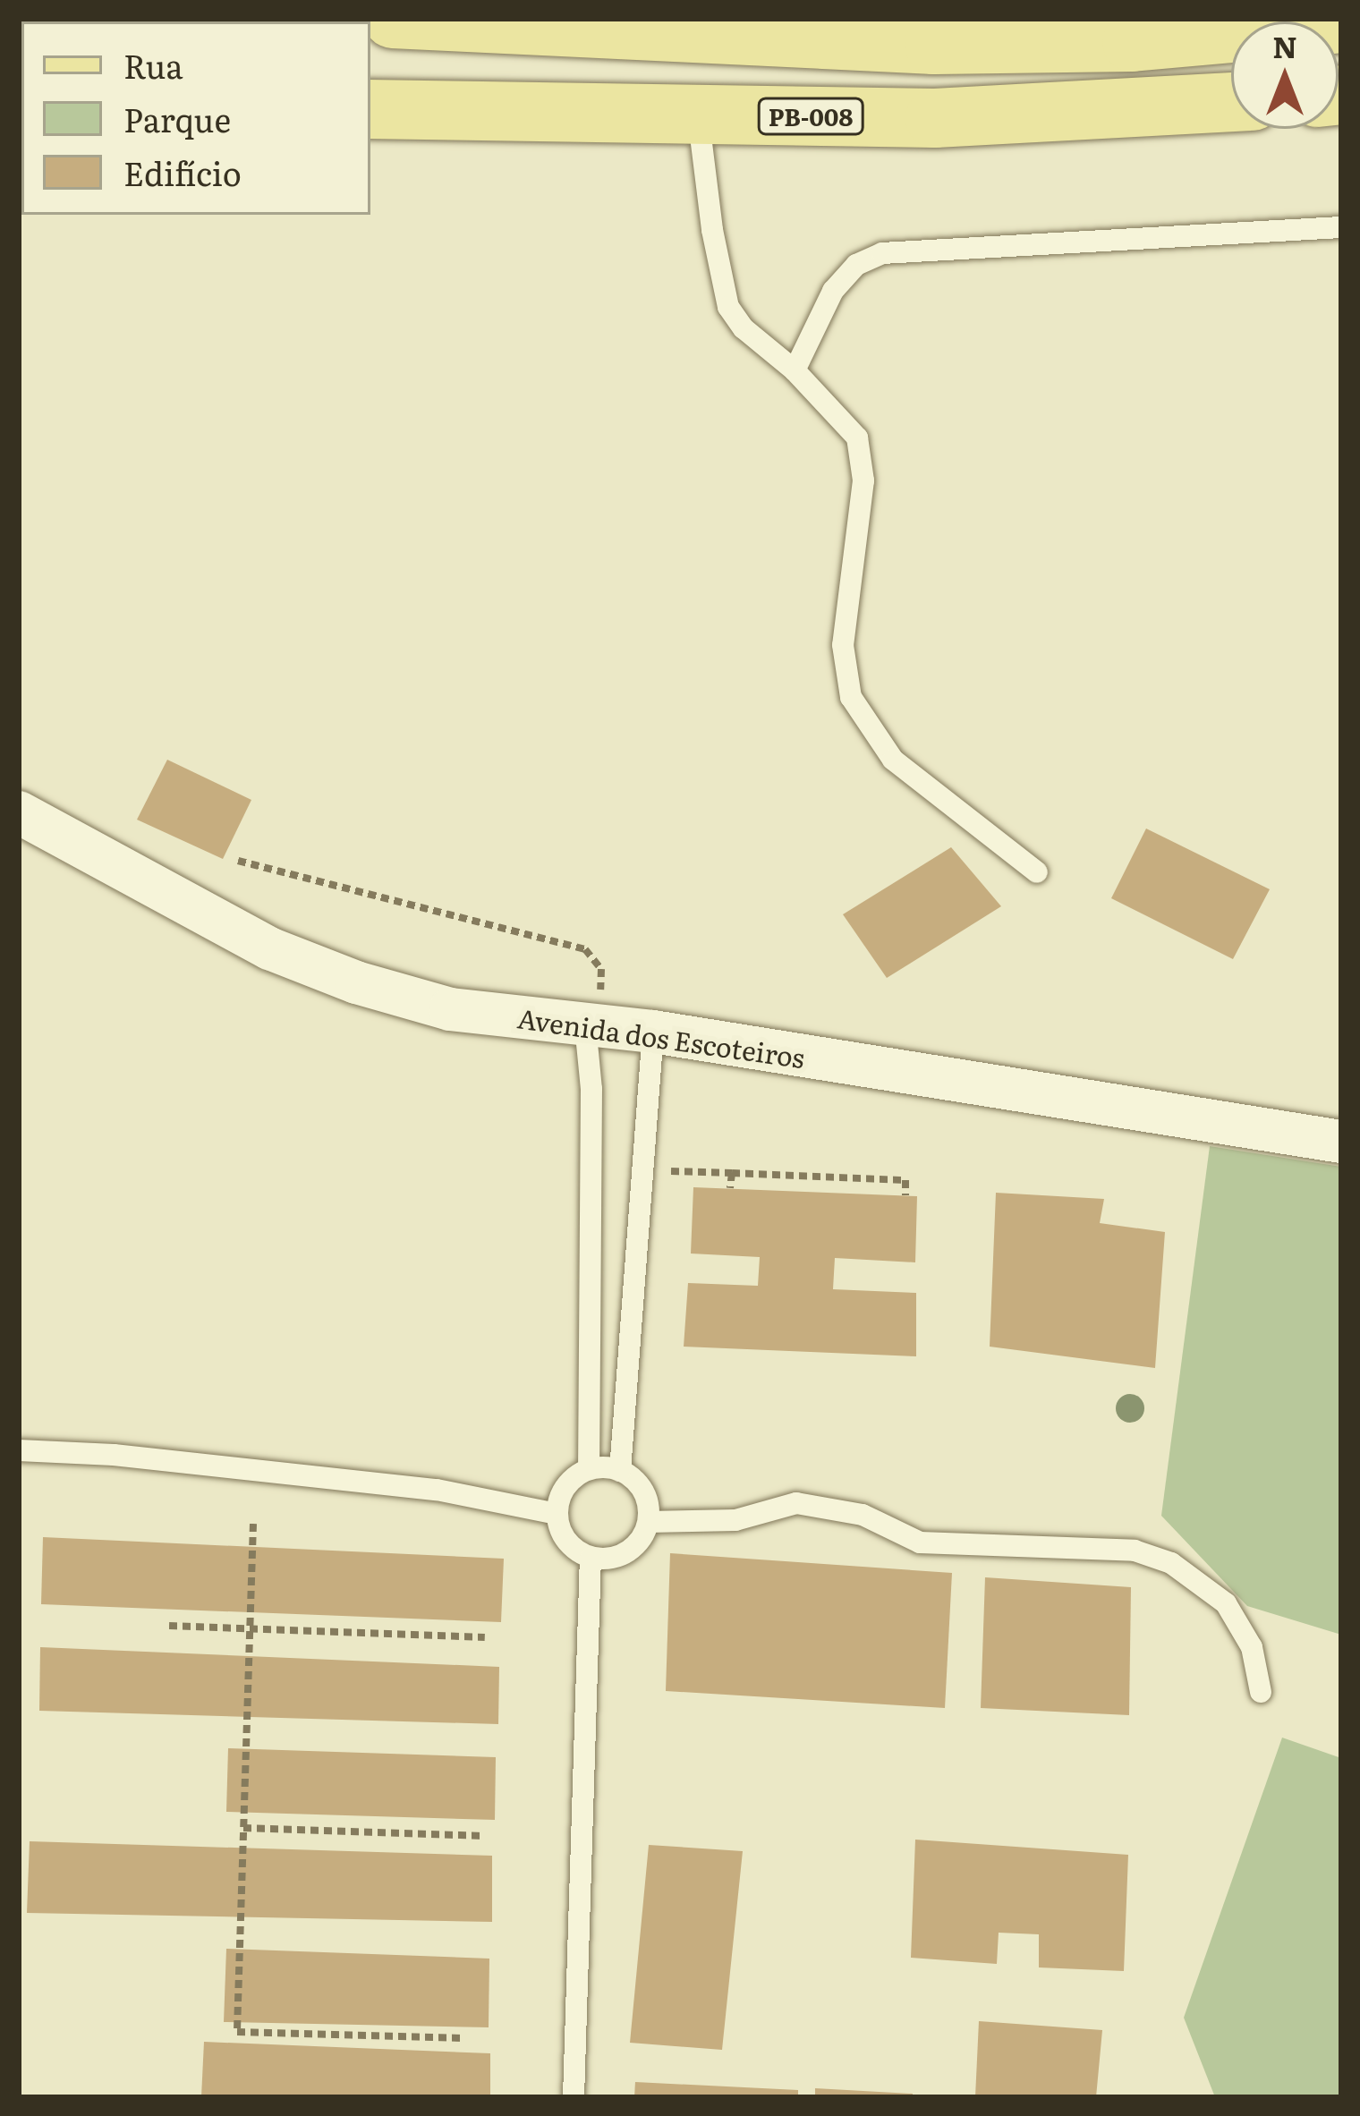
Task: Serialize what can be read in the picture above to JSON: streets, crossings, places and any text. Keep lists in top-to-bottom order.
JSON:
{
  "streets": {
    "main road": ["PB-008"],
    "street": ["Avenida dos Escoteiros"]
  },
  "legend": ["Rua", "Parque", "Edifício"],
  "north": "top"
}
